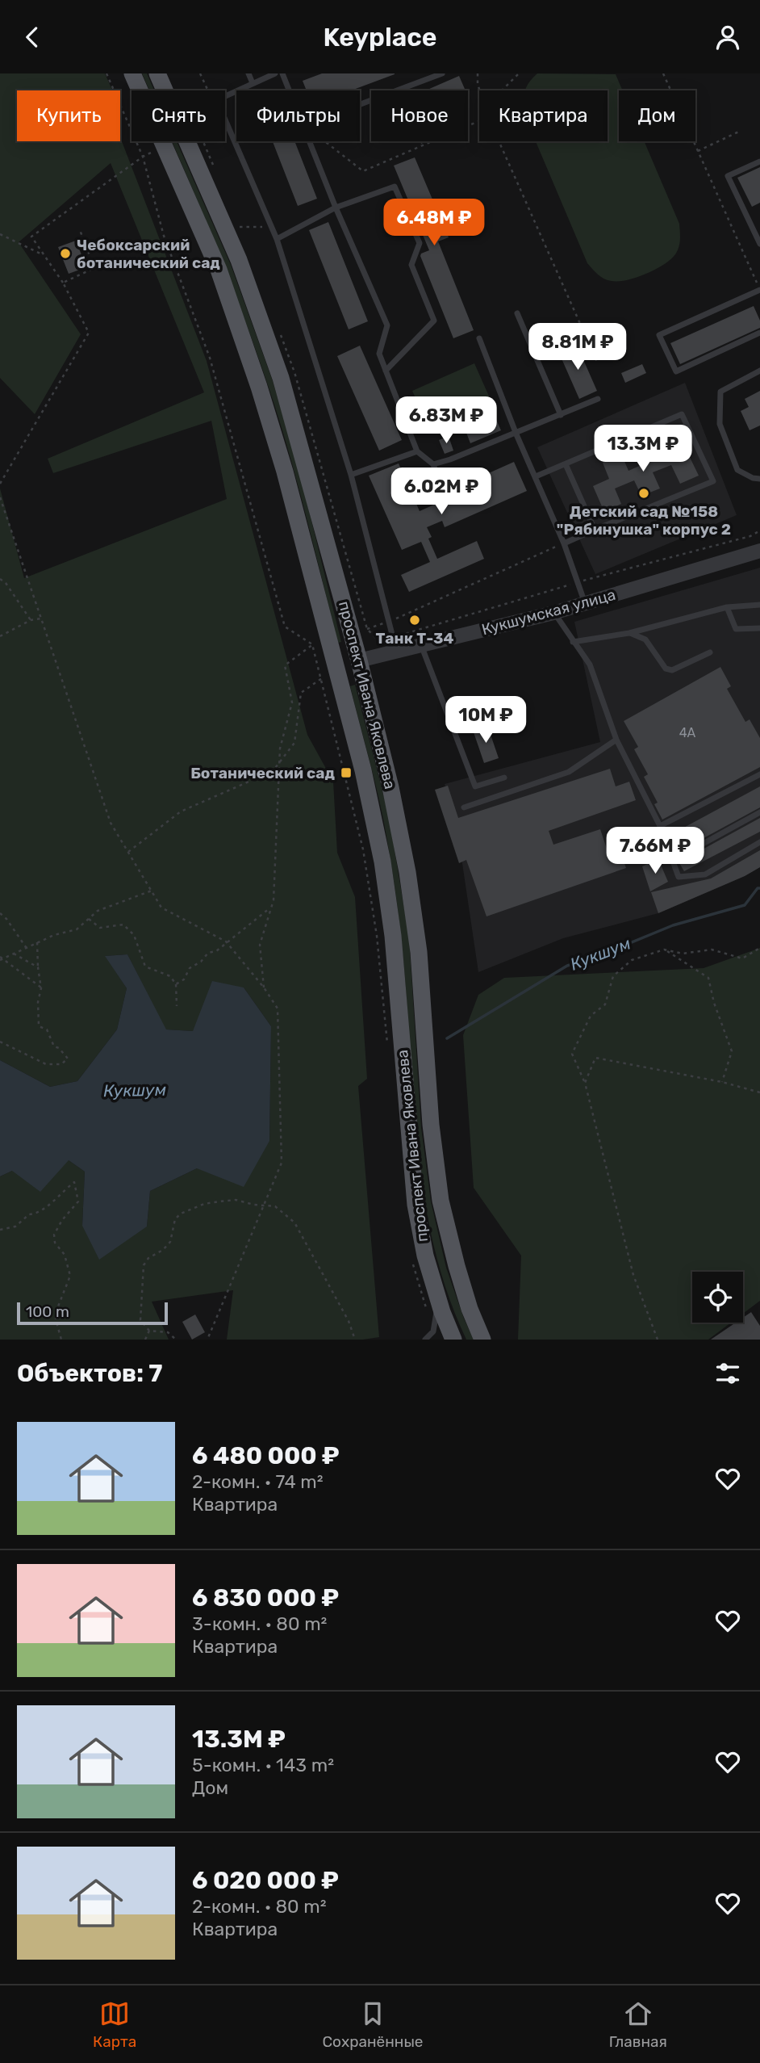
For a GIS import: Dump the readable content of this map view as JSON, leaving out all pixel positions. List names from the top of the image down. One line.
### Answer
{"streets":{"main road":["Кукшумская улица","проспект Ивана Яковлева"]},"crossings":[["Кукшумская улица","проспект Ивана Яковлева"]],"water":["Кукшум"],"places":{"other":["Чебоксарский ботанический сад","Детский сад №158 \"Рябинушка\" корпус 2","Танк Т-34"],"transit":["Ботанический сад"]},"house_numbers":["4А"],"scale_bar":"100 m","page":{"header":"Keyplace","chip":["Купить","Снять","Фильтры","Новое","Квартира","Дом"],"price":["6.48M ₽","8.81M ₽","6.83M ₽","13.3M ₽","6.02M ₽","10M ₽","7.66M ₽"],"scale":"100 m","heading":"Объектов: 7","list":[{"name":"6 480 000 ₽","note":"2-комн. · 74 m² · Квартира"},{"name":"6 830 000 ₽","note":"3-комн. · 80 m² · Квартира"},{"name":"13.3M ₽","note":"5-комн. · 143 m² · Дом"},{"name":"6 020 000 ₽","note":"2-комн. · 80 m² · Квартира"}],"tabs":["Карта","Сохранённые","Главная"]}}
